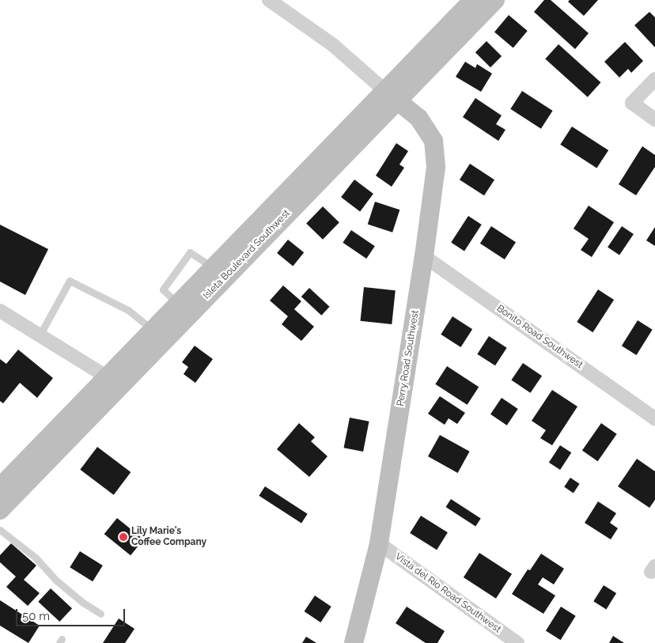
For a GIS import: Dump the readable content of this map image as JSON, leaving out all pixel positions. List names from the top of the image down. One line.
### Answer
{"streets":{"main road":["Isleta Boulevard Southwest","Perry Road Southwest"],"street":["Bonito Road Southwest","Vista del Rio Road Southwest"]},"crossings":[["Isleta Boulevard Southwest","Perry Road Southwest"],["Bonito Road Southwest","Perry Road Southwest"],["Perry Road Southwest","Vista del Rio Road Southwest"]],"places":["Lily Marie's Coffee Company"],"scale_bar":"50 m"}
